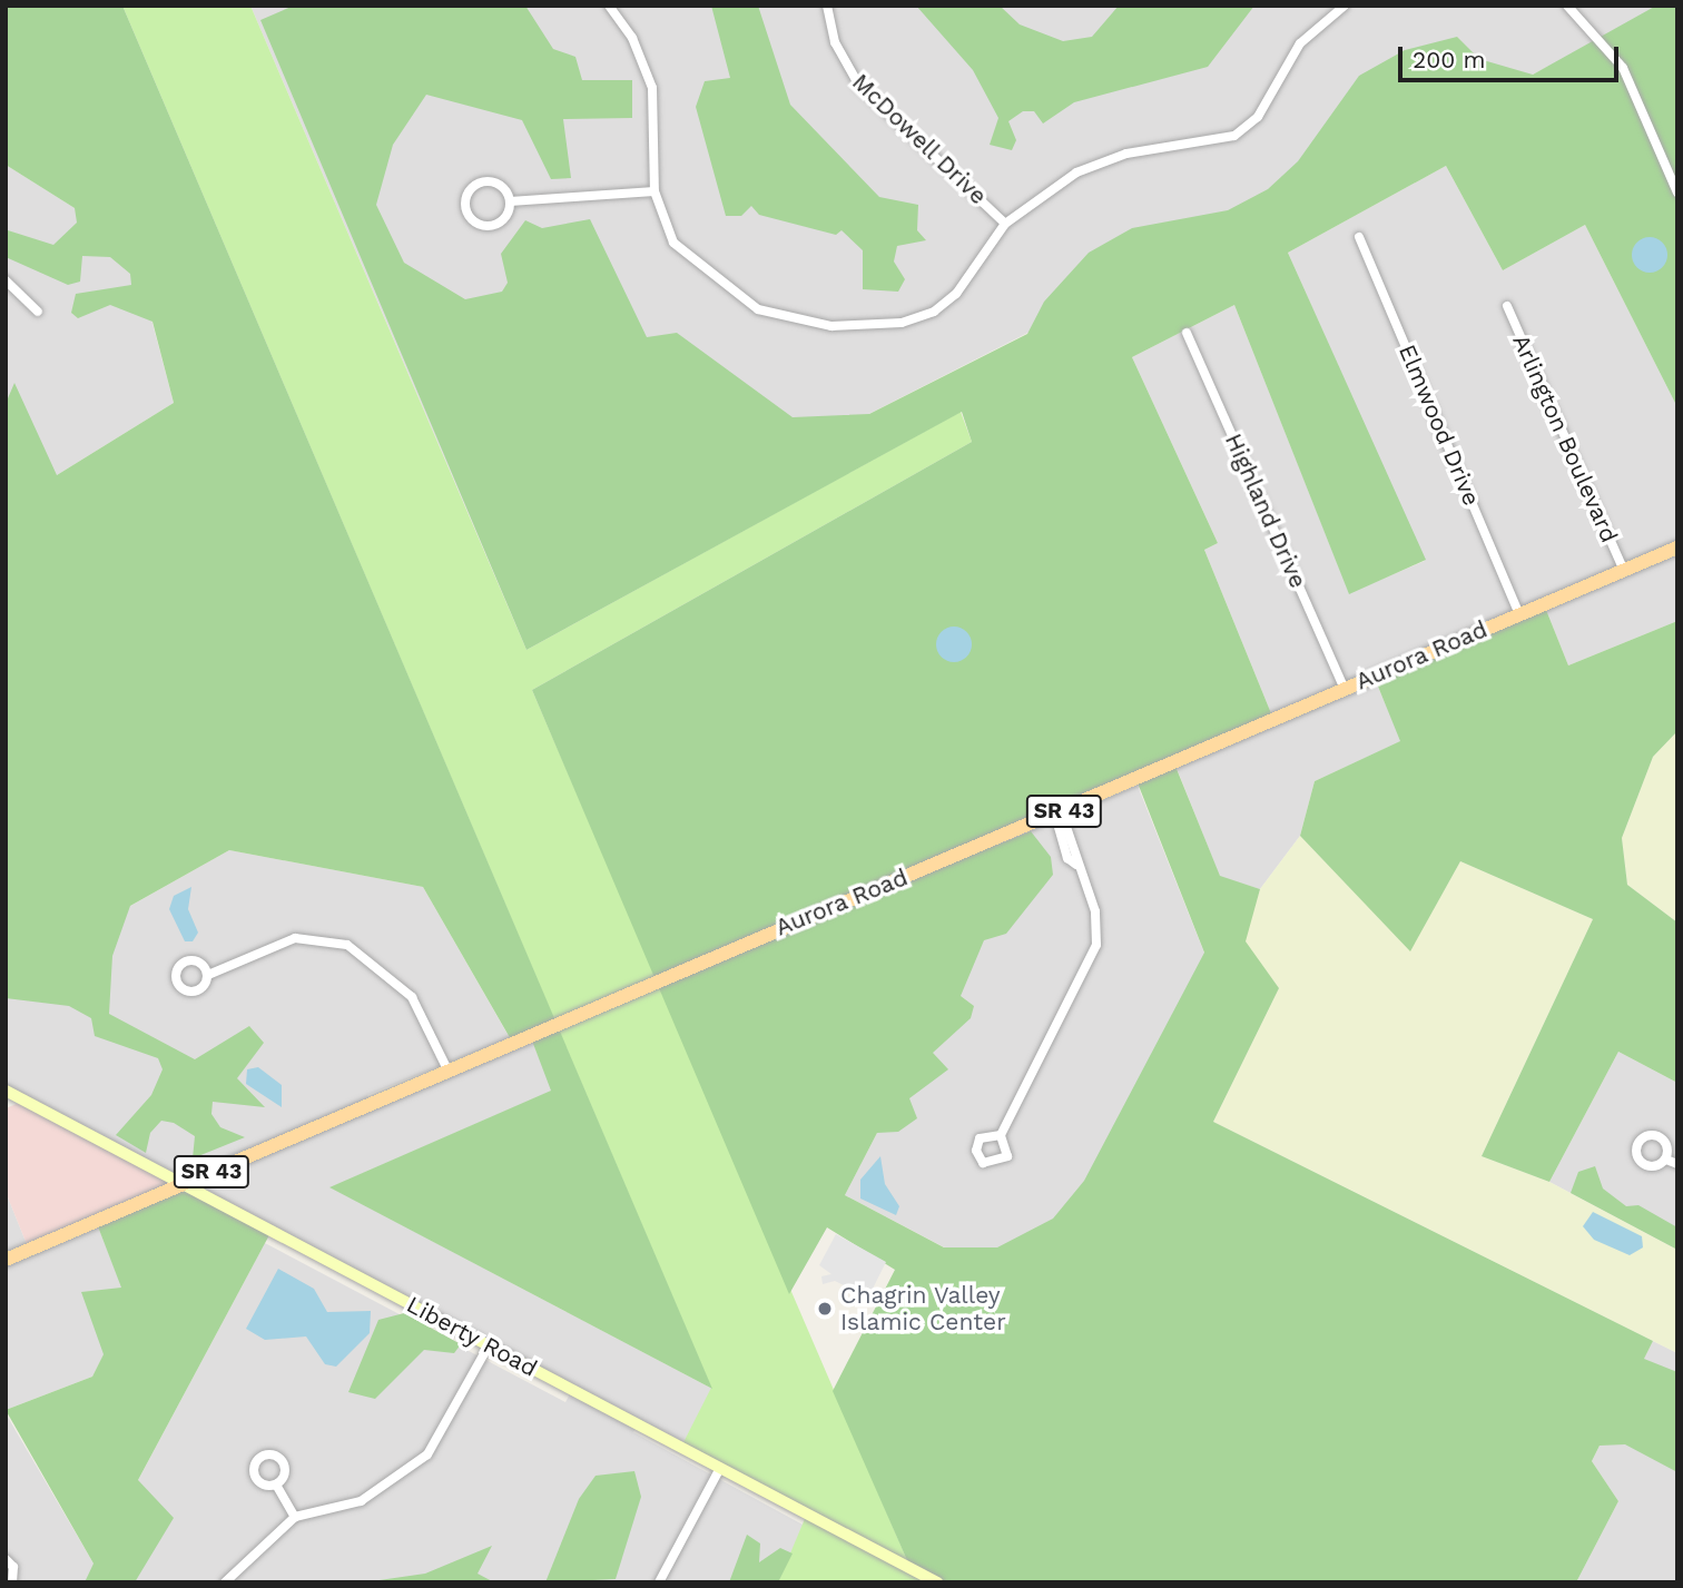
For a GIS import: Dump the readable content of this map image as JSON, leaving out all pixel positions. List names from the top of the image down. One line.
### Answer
{"streets":{"main road":["Aurora Road","SR 43"],"street":["McDowell Drive","Elmwood Drive","Arlington Boulevard","Highland Drive","Liberty Road"]},"crossings":[["Elmwood Drive","Aurora Road"],["Arlington Boulevard","Aurora Road"],["Highland Drive","Aurora Road"],["Aurora Road","Liberty Road"]],"places":["Chagrin Valley Islamic Center"],"scale_bar":"200 m"}
